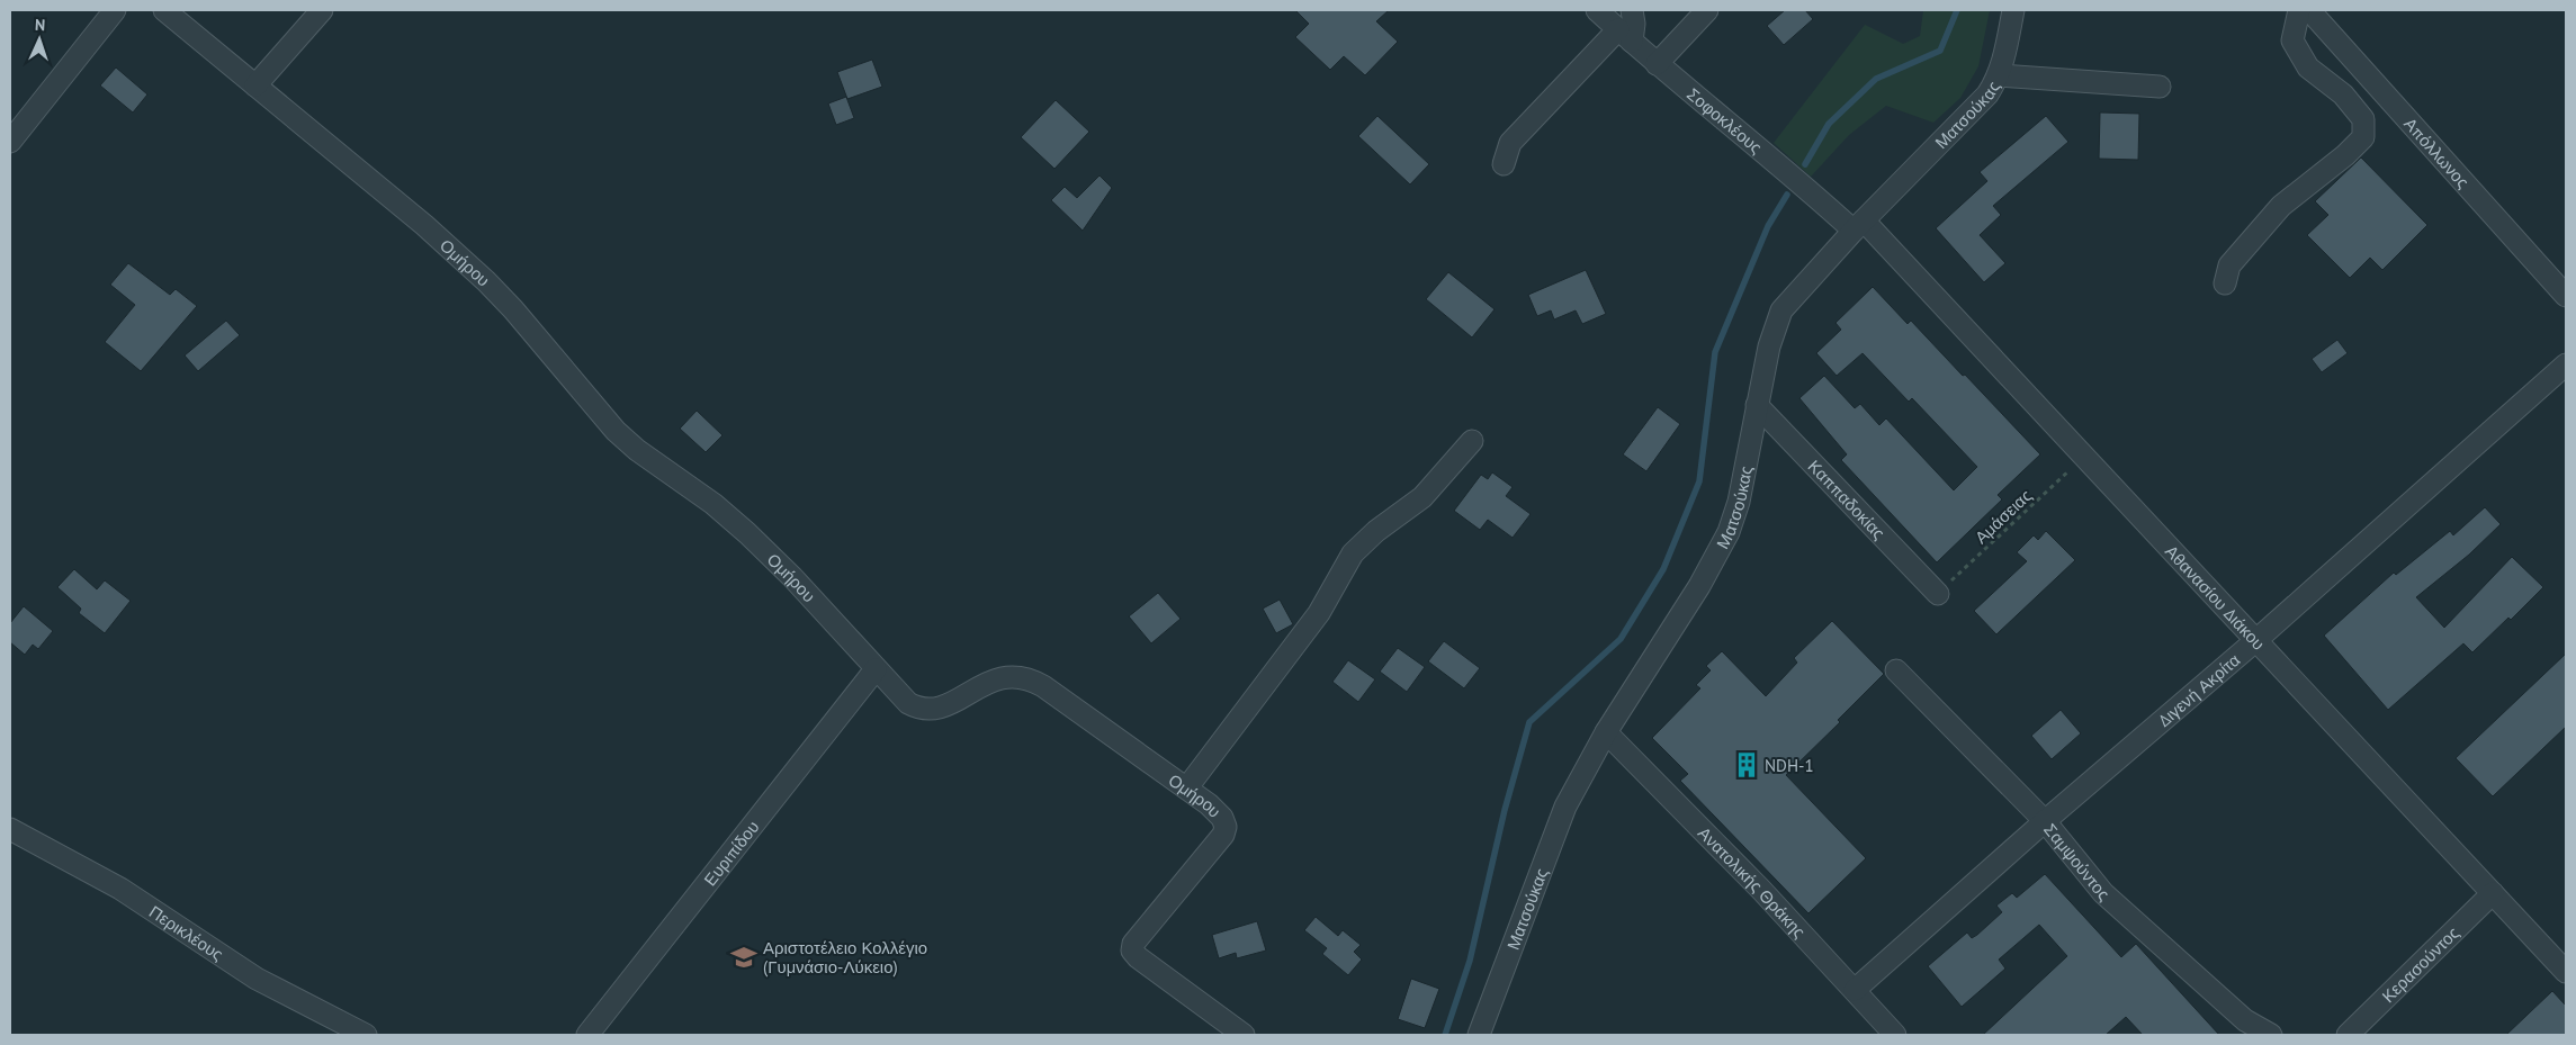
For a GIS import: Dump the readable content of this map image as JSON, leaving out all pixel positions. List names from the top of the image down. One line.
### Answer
{"streets":{"street":["Ματσούκας","Σοφοκλέους","Απόλλωνος","Ομήρου","Καππαδοκίας","Αθανασίου Διάκου","Διγενή Ακρίτα","Ευριπίδου","Σαμψούντος","Ανατολικής Θράκης","Περικλέους","Κερασούντος"],"path":["Αμάσειας"]},"crossings":[["Ματσούκας","Σοφοκλέους"],["Ματσούκας","Καππαδοκίας"],["Ματσούκας","Αθανασίου Διάκου"],["Ματσούκας","Ανατολικής Θράκης"],["Σοφοκλέους","Αθανασίου Διάκου"],["Ομήρου","Ευριπίδου"],["Καππαδοκίας","Αμάσειας"],["Αμάσειας","Αθανασίου Διάκου"],["Αθανασίου Διάκου","Διγενή Ακρίτα"],["Αθανασίου Διάκου","Κερασούντος"],["Διγενή Ακρίτα","Σαμψούντος"],["Διγενή Ακρίτα","Ανατολικής Θράκης"]],"places":{"building":["NDH-1"],"school or university":["Αριστοτέλειο Κολλέγιο (Γυμνάσιο-Λύκειο)"]},"north":"top"}
